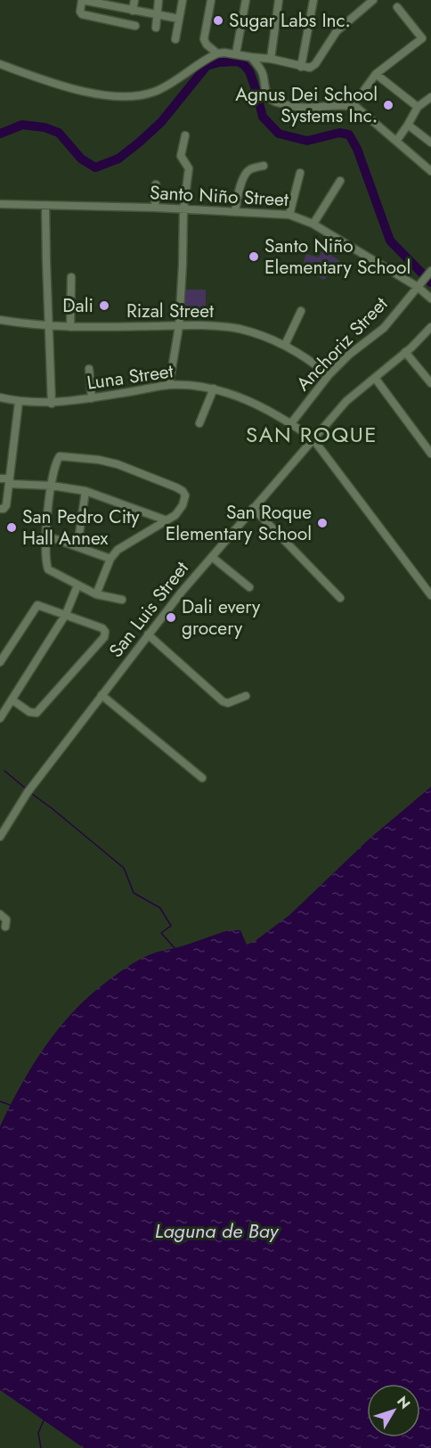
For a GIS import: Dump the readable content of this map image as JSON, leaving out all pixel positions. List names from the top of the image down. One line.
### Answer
{"streets":{"street":["Santo Niño Street","Rizal Street","Anchoriz Street","Luna Street","San Luis Street"]},"crossings":[["Santo Niño Street","Anchoriz Street"],["Rizal Street","Anchoriz Street"],["Anchoriz Street","Luna Street"],["Luna Street","San Luis Street"]],"districts":["SAN ROQUE"],"water":["Laguna de Bay"],"places":["Sugar Labs Inc.","Agnus Dei School Systems Inc.","Santo Niño Elementary School","Dali","San Roque Elementary School","San Pedro City Hall Annex","Dali every grocery"],"north":"top right"}
